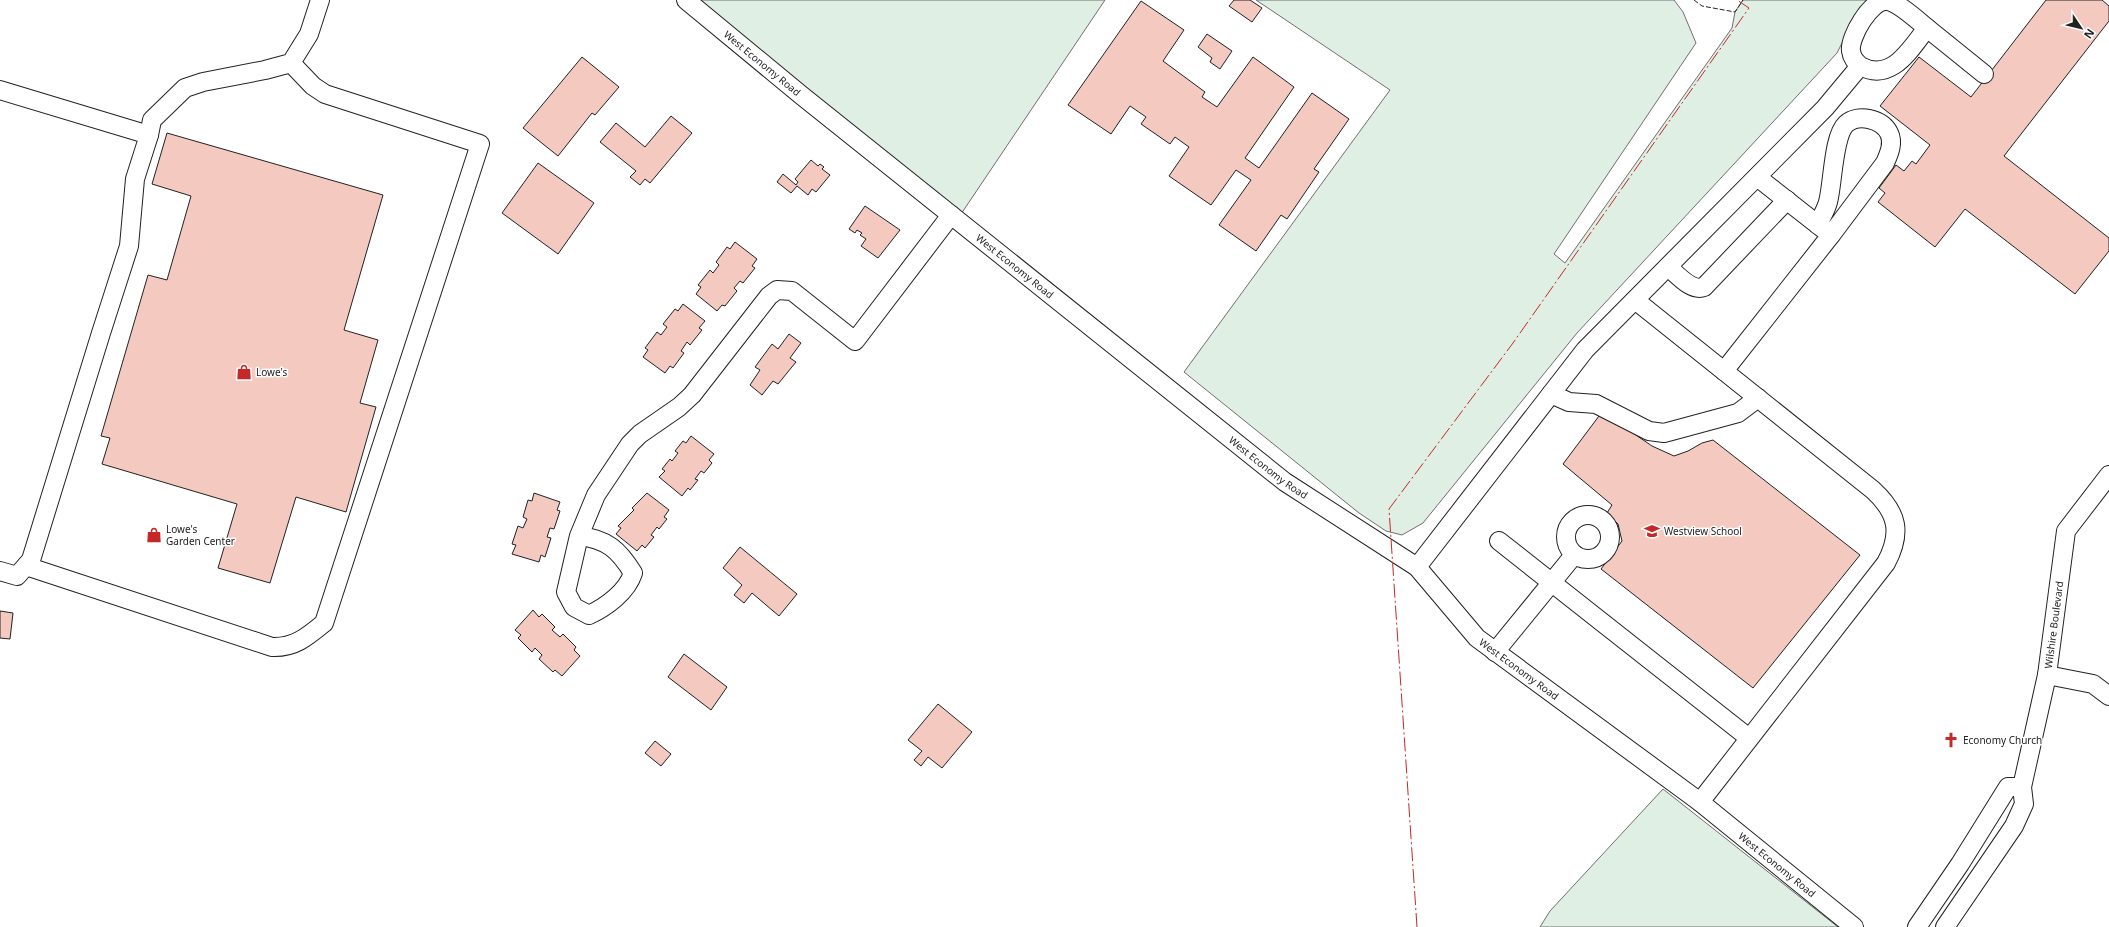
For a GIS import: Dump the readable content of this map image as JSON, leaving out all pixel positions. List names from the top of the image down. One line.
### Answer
{"streets":{"street":["West Economy Road","Wilshire Boulevard"]},"places":{"shop":["Lowe's","Lowe's Garden Center"],"school or university":["Westview School"],"church":["Economy Church"]},"north":"bottom right"}
